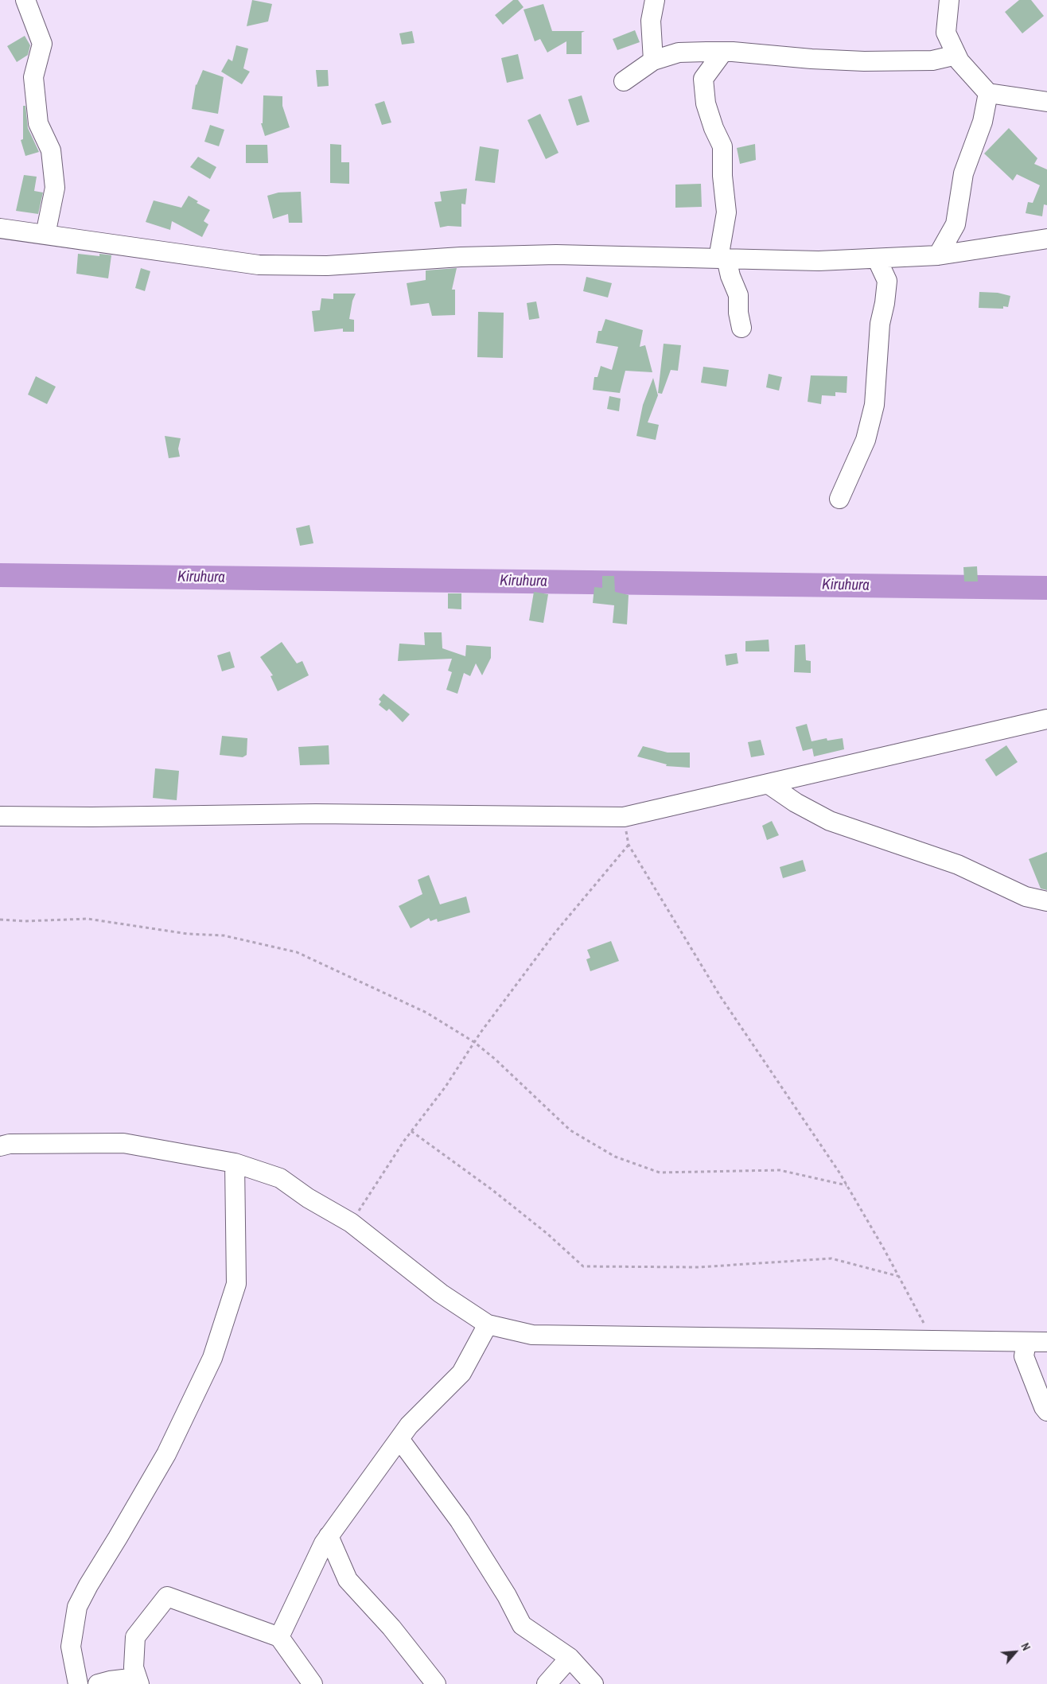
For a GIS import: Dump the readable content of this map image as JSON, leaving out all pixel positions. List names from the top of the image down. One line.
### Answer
{"water":["Kiruhura"],"north":"top right"}
